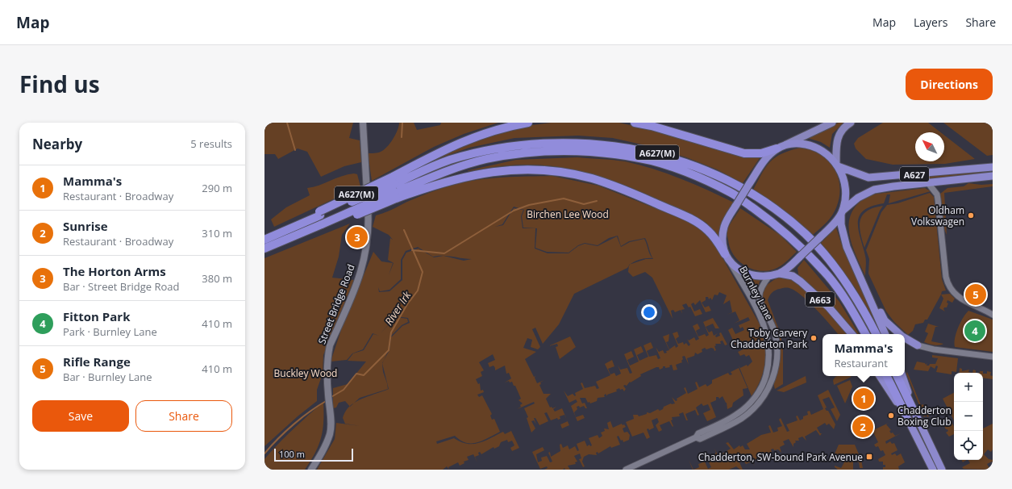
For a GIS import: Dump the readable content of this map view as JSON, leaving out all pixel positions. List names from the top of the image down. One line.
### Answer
{"streets":{"highway":["A627(M)","A627","A663"],"main road":["Street Bridge Road"],"street":["Burnley Lane"]},"crossings":[["A627(M)","Burnley Lane"],["A627(M)","A663"],["A627","A663"],["Burnley Lane","A663"]],"water":["River Irk"],"parks":["Birchen Lee Wood","Buckley Wood"],"places":{"other":["Oldham Volkswagen","Toby Carvery Chadderton Park","Chadderton Boxing Club"],"transit":["Chadderton, SW-bound Park Avenue"]},"scale_bar":"100 m","north":"top left","page":{"header":"Map","nav":["Map","Layers","Share"],"title":"Find us","buttons":["Directions",["Save","Share"]],"heading":["Nearby","5 results"],"list":[{"mark":"1","name":"Mamma's","note":"Restaurant · Broadway","value":"290 m"},{"mark":"2","name":"Sunrise","note":"Restaurant · Broadway","value":"310 m"},{"mark":"3","name":"The Horton Arms","note":"Bar · Street Bridge Road","value":"380 m"},{"mark":"4","name":"Fitton Park","note":"Park · Burnley Lane","value":"410 m"},{"mark":"5","name":"Rifle Range","note":"Bar · Burnley Lane","value":"410 m"}],"pins":["3","5","4","1","2"],"popup":["Mamma's","Restaurant"],"map_buttons":["+","−"],"scale":"100 m"}}
